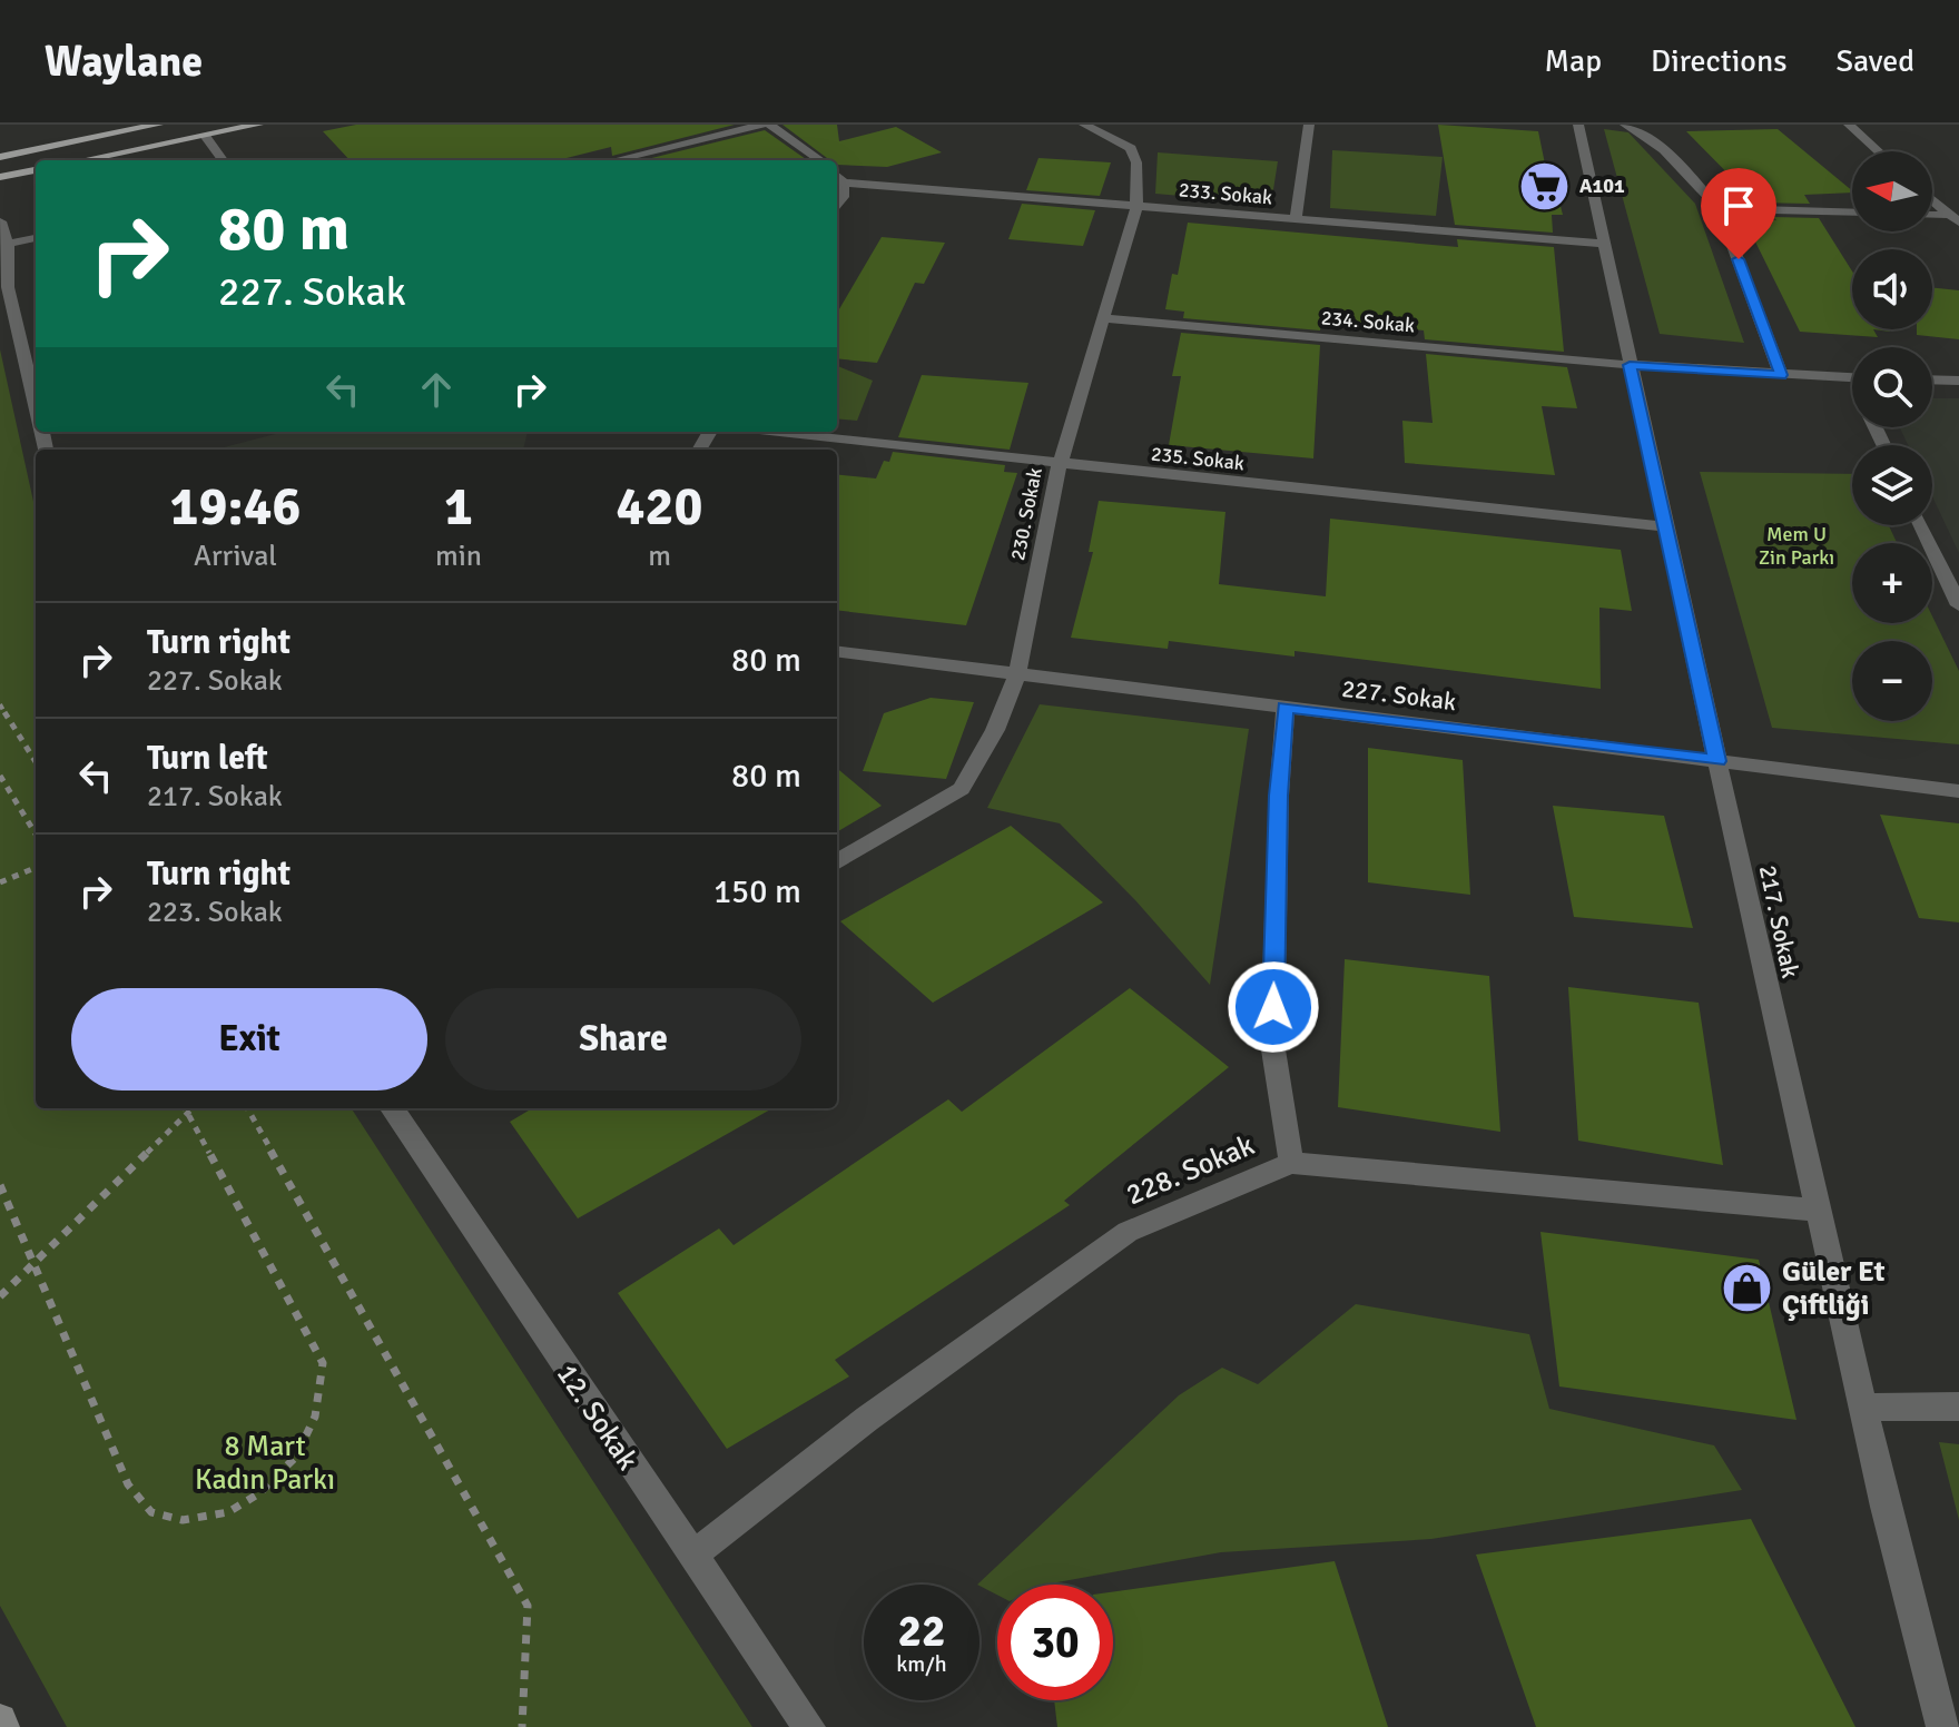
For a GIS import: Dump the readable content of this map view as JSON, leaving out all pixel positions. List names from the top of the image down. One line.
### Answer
{"streets":{"street":["233. Sokak","234. Sokak","235. Sokak","230. Sokak","227. Sokak","217. Sokak","228. Sokak","12. Sokak"]},"crossings":[["233. Sokak","230. Sokak"],["233. Sokak","217. Sokak"],["234. Sokak","230. Sokak"],["234. Sokak","217. Sokak"],["235. Sokak","230. Sokak"],["235. Sokak","217. Sokak"],["230. Sokak","227. Sokak"],["227. Sokak","217. Sokak"],["217. Sokak","228. Sokak"],["228. Sokak","12. Sokak"]],"parks":["Mem U Zin Parkı","8 Mart Kadın Parkı"],"places":{"supermarket":["A101"],"shop":["Güler Et Çiftliği"]},"north":"left","page":{"header":"Waylane","nav":["Map","Directions","Saved"],"map_buttons":["+","−"],"turn":["80 m","227. Sokak"],"eta":["19:46","Arrival","1","min","420","m"],"list":[{"name":"Turn right","note":"227. Sokak","value":"80 m"},{"name":"Turn left","note":"217. Sokak","value":"80 m"},{"name":"Turn right","note":"223. Sokak","value":"150 m"}],"buttons":["Exit","Share"],"speed":"22 km/h","limit":"30"}}
